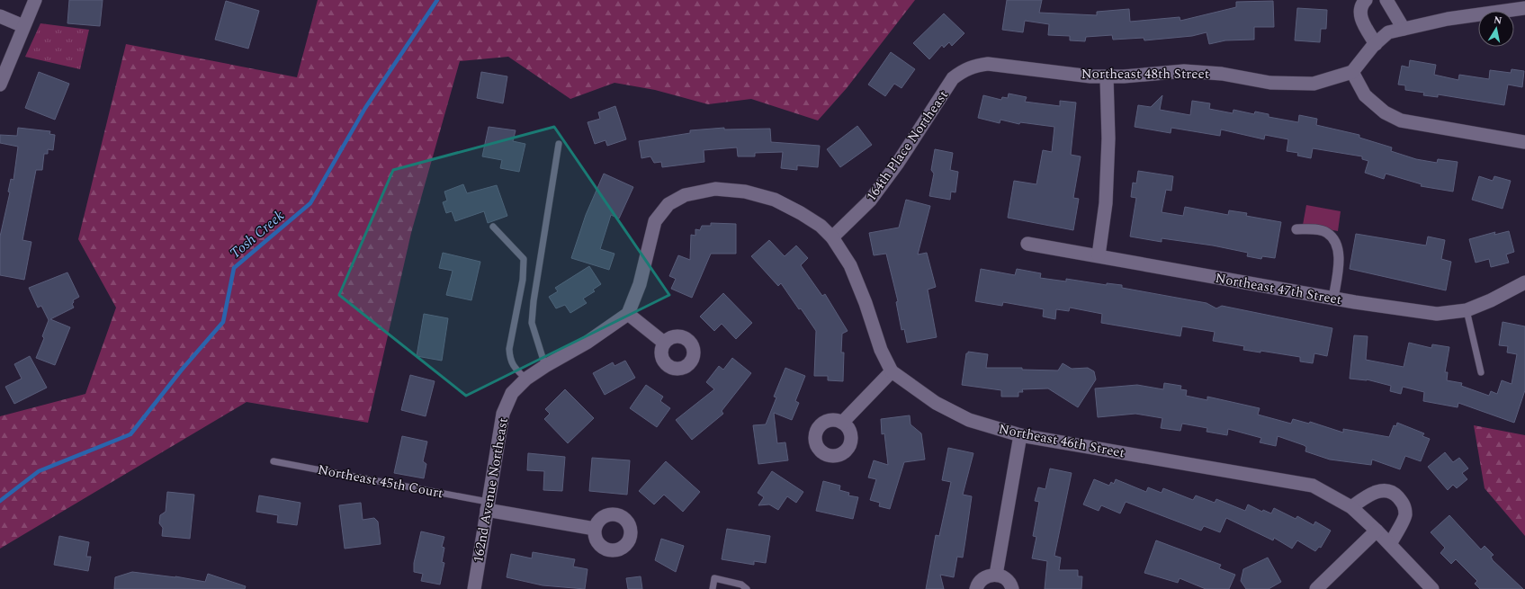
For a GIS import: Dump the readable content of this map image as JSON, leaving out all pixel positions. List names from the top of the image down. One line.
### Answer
{"streets":{"street":["Northeast 48th Street","164th Place Northeast","Northeast 47th Street","Northeast 46th Street","Northeast 45th Court","162nd Avenue Northeast"]},"crossings":[["Northeast 48th Street","164th Place Northeast"],["164th Place Northeast","Northeast 46th Street"],["Northeast 45th Court","162nd Avenue Northeast"]],"water":["Tosh Creek"],"north":"top"}
